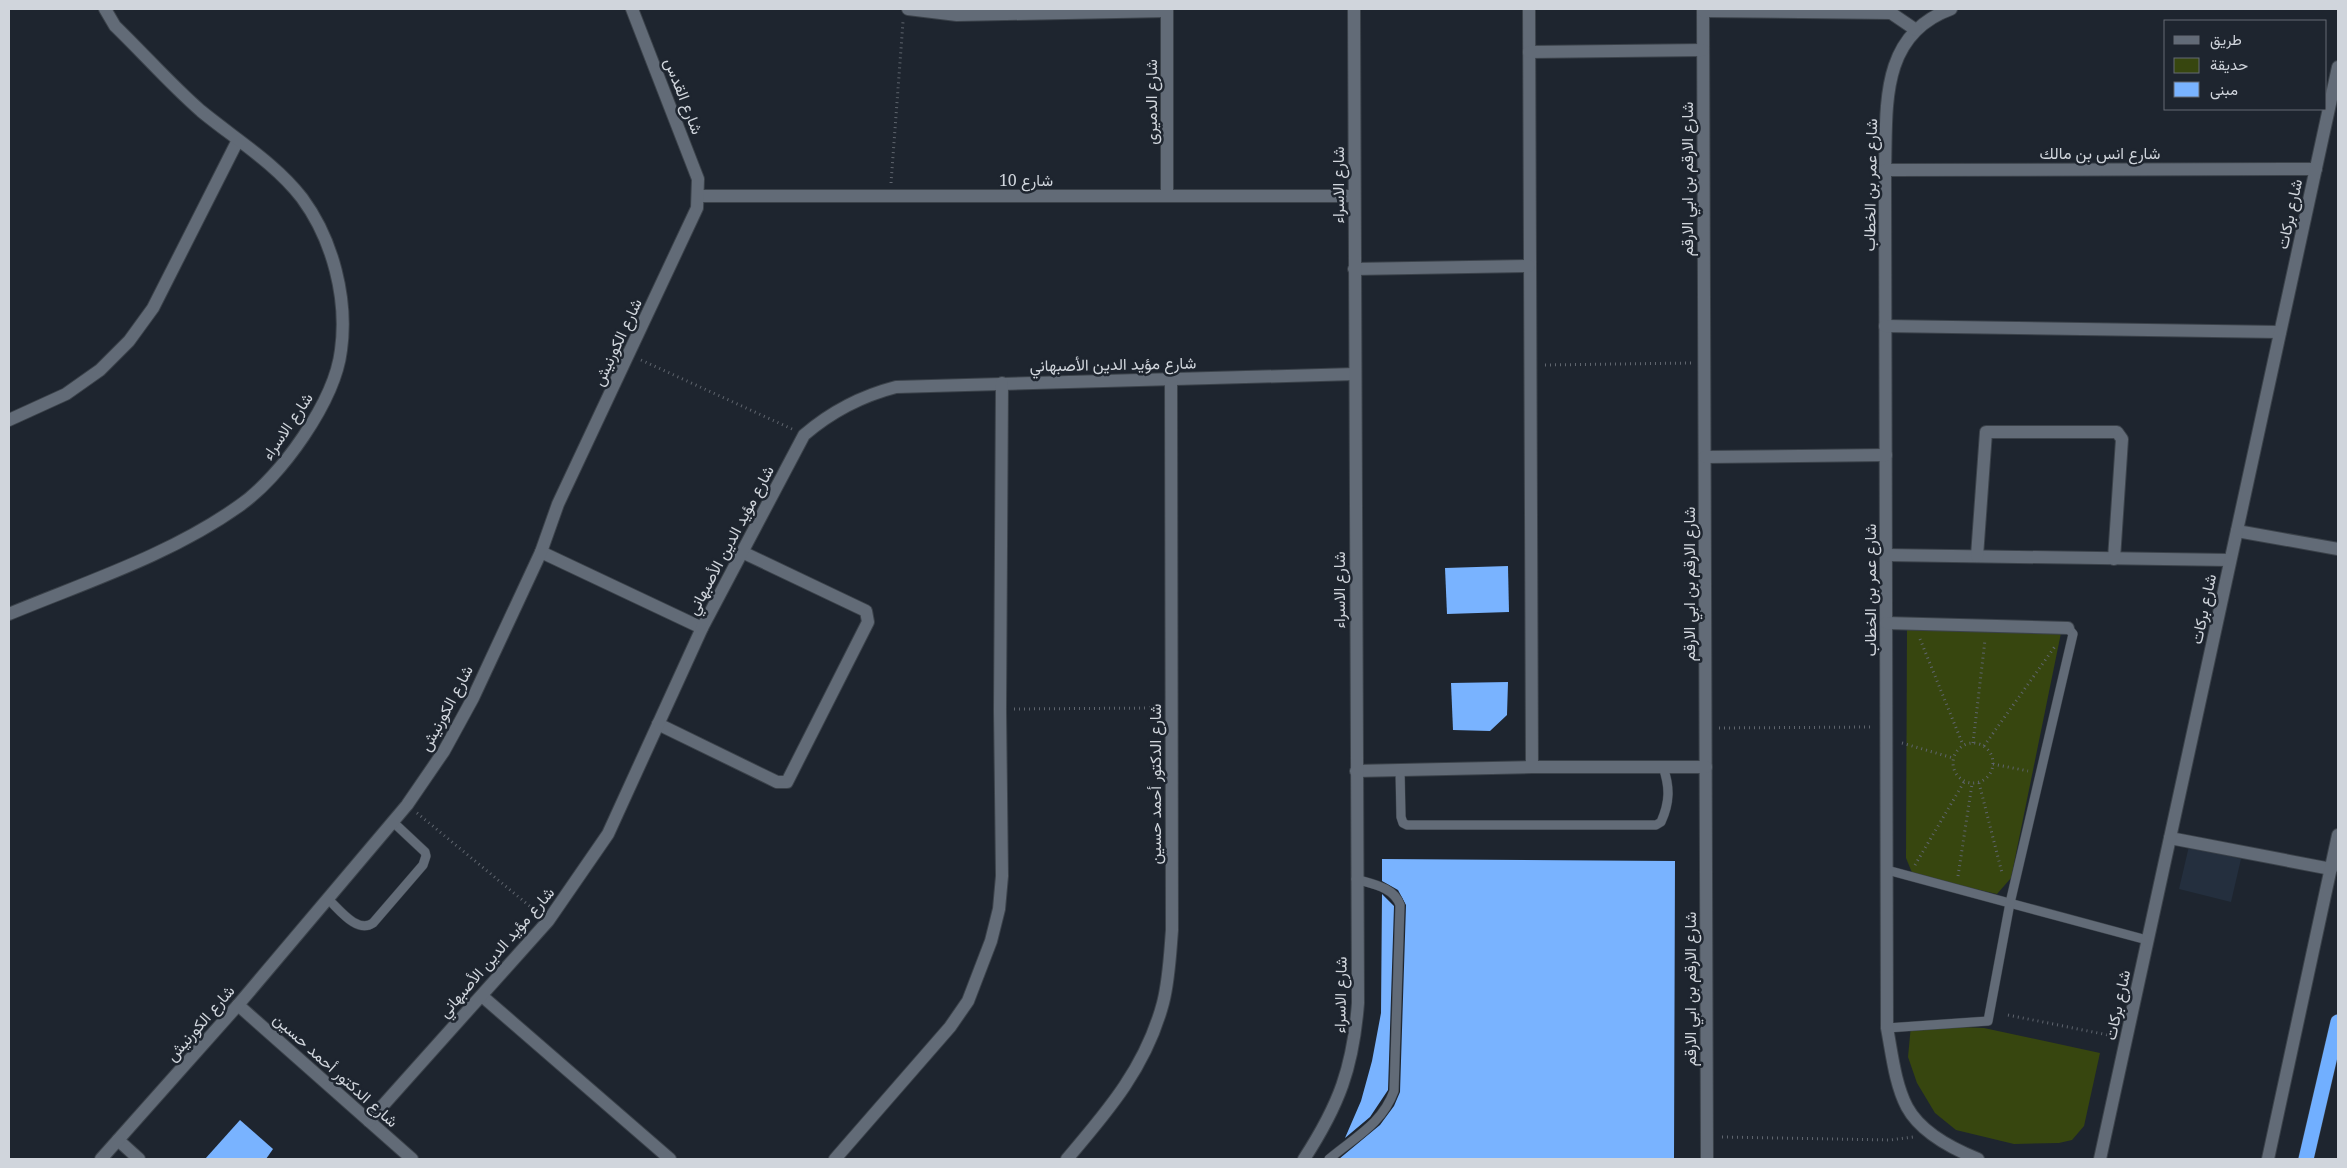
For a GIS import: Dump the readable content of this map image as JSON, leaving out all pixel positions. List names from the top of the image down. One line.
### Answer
{"streets":{"street":["شارع القدس","شارع الدميرى","شارع انس بن مالك","شارع الارقم بن ابي الارقم","شارع 10","شارع الاسراء","شارع عمر بن الخطاب","شارع بركات","شارع الكورنيش","شارع مؤيد الدين الأصبهاني","شارع الدكتور أحمد حسين"]},"crossings":[["شارع القدس","شارع 10"],["شارع القدس","شارع الكورنيش"],["شارع الدميرى","شارع 10"],["شارع انس بن مالك","شارع عمر بن الخطاب"],["شارع انس بن مالك","شارع بركات"],["شارع 10","شارع الاسراء"],["شارع 10","شارع الكورنيش"],["شارع الاسراء","شارع مؤيد الدين الأصبهاني"],["شارع الكورنيش","شارع الدكتور أحمد حسين"],["شارع مؤيد الدين الأصبهاني","شارع الدكتور أحمد حسين"]],"legend":["طريق","حديقة","مبنى"]}
